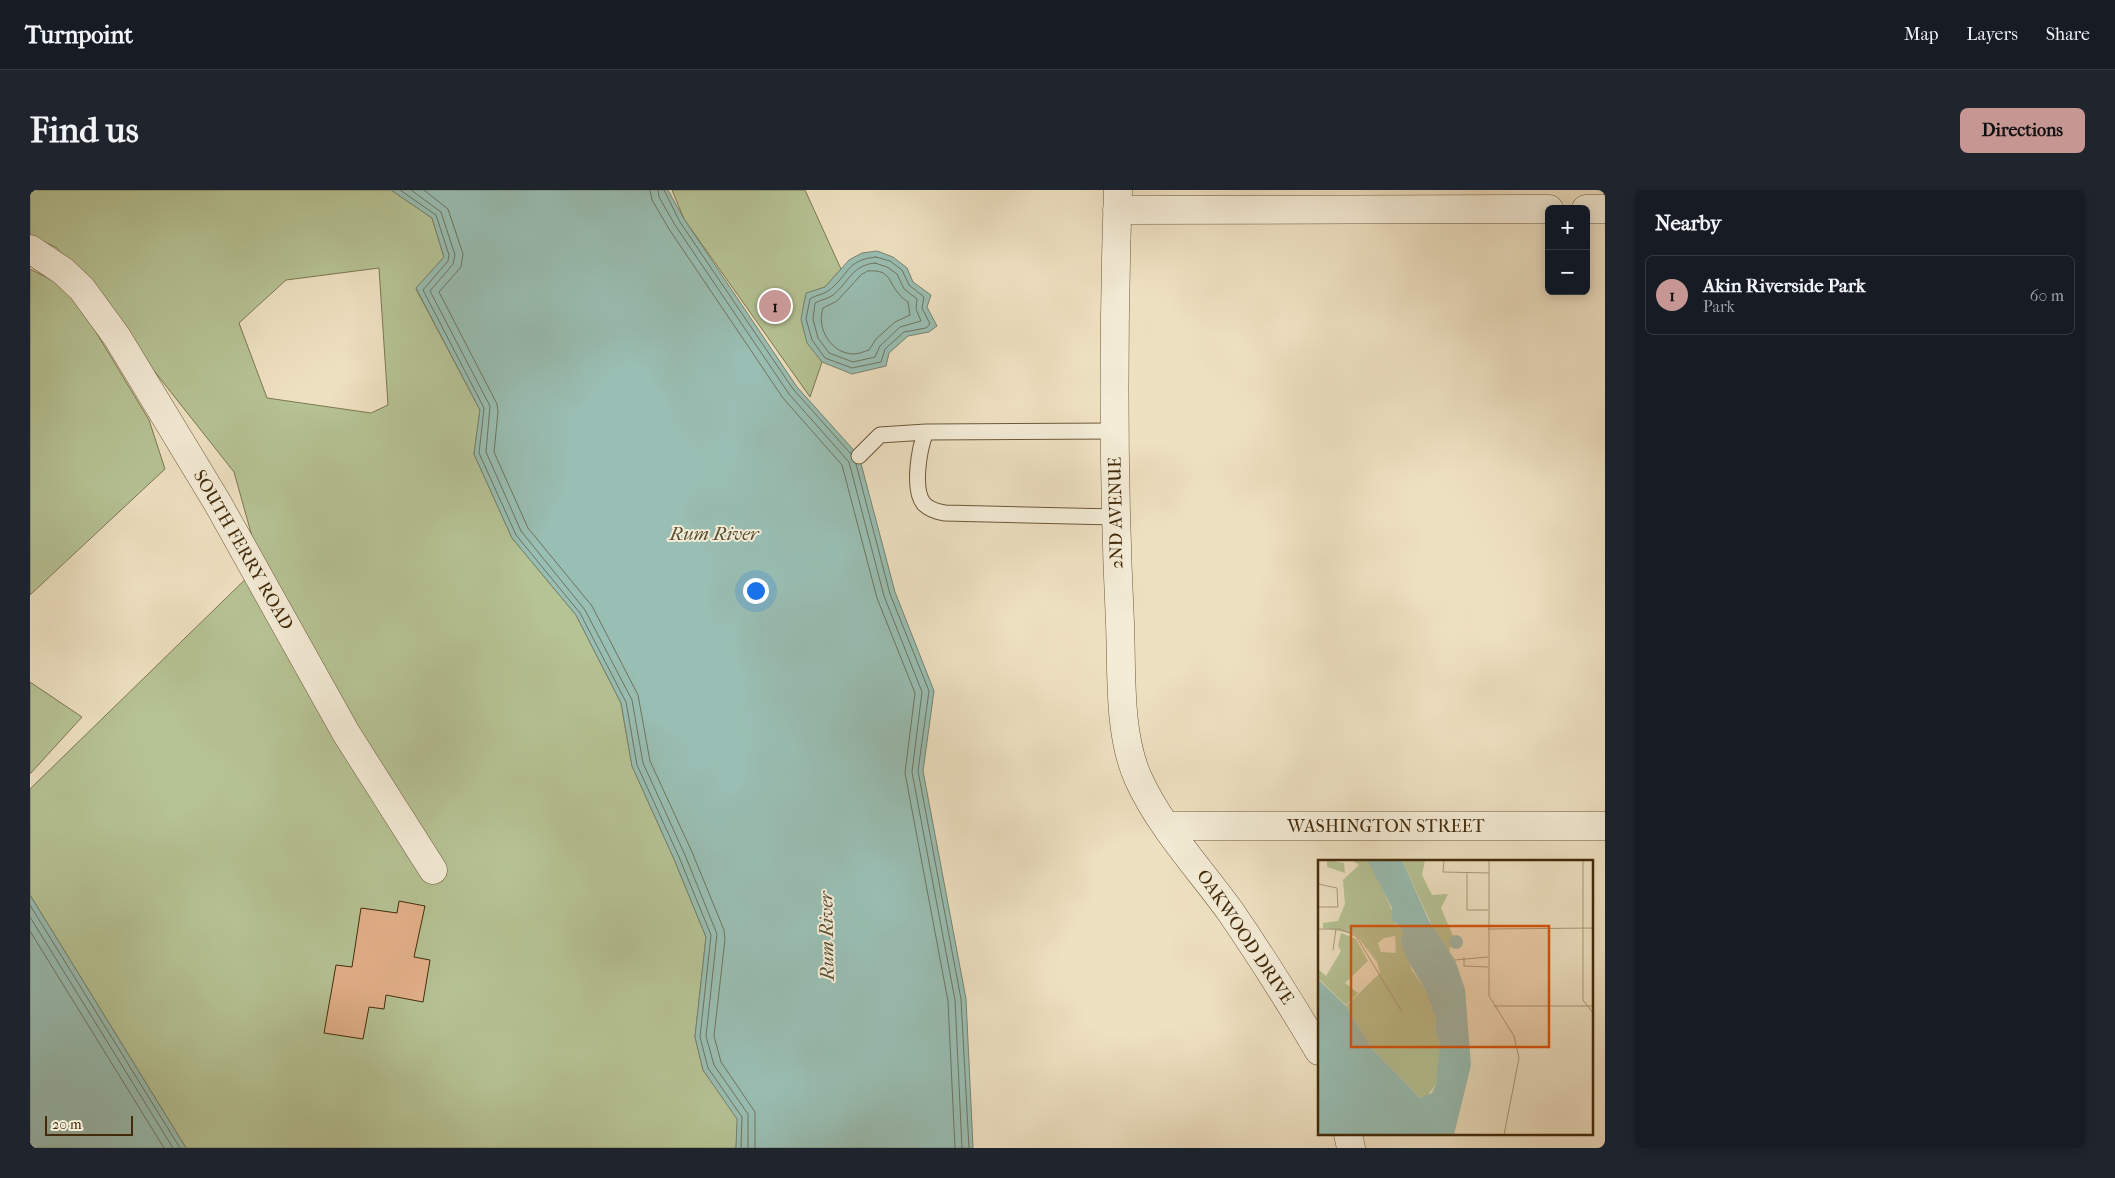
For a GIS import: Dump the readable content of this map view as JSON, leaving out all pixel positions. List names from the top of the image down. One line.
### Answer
{"streets":{"street":["2ND AVENUE","SOUTH FERRY ROAD","WASHINGTON STREET","OAKWOOD DRIVE"]},"crossings":[["2ND AVENUE","WASHINGTON STREET"],["2ND AVENUE","OAKWOOD DRIVE"],["WASHINGTON STREET","OAKWOOD DRIVE"]],"water":["Rum River"],"scale_bar":"20 m","page":{"header":"Turnpoint","nav":["Map","Layers","Share"],"buttons":"Directions","title":"Find us","heading":"Nearby","map_buttons":["+","−"],"list":[{"mark":"1","name":"Akin Riverside Park","note":"Park","value":"60 m"}],"pins":"1","scale":"20 m"}}
